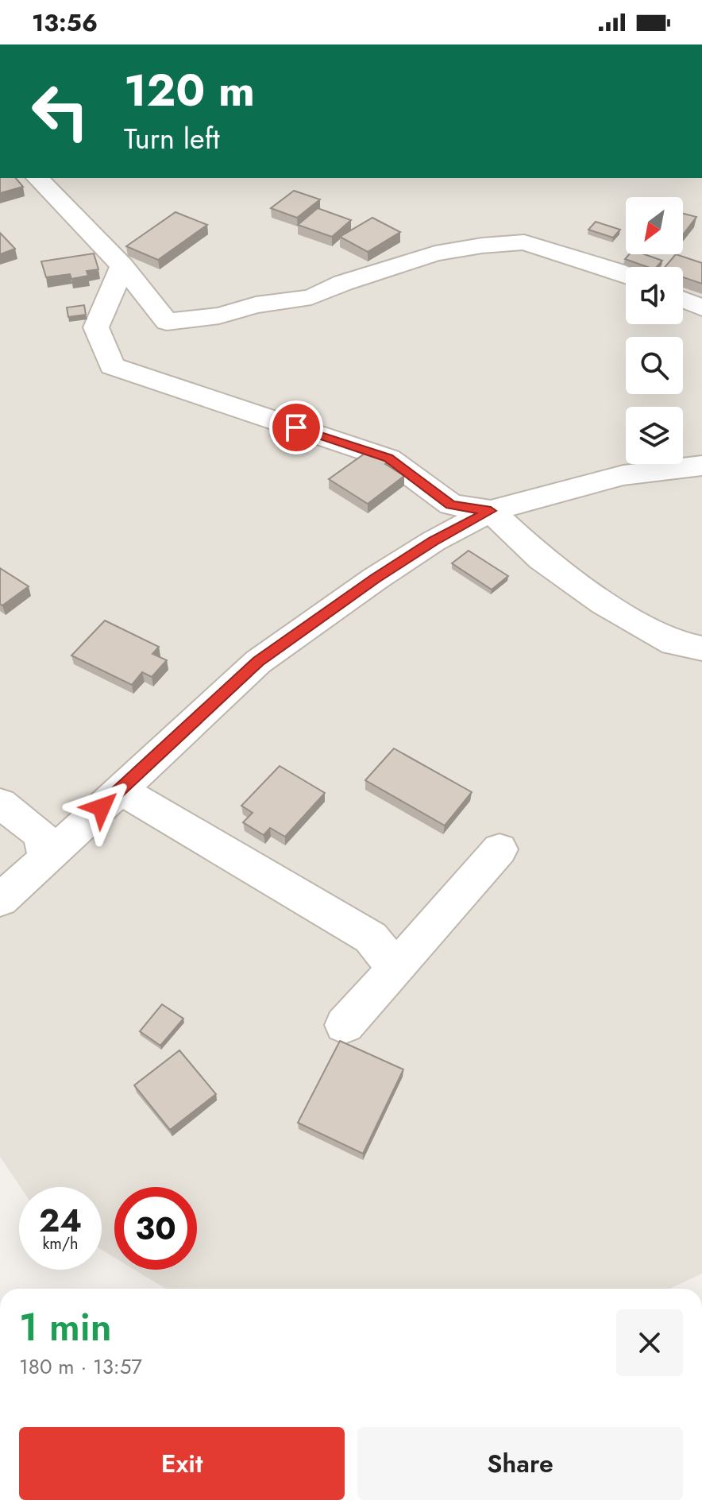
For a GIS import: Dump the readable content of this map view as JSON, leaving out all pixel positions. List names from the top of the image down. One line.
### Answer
{"north":"bottom left","page":{"status":"13:56","turn":["120 m","Turn left"],"speed":"24 km/h","limit":"30","heading":["1 min","180 m · 13:57"],"buttons":["Exit","Share"]}}
